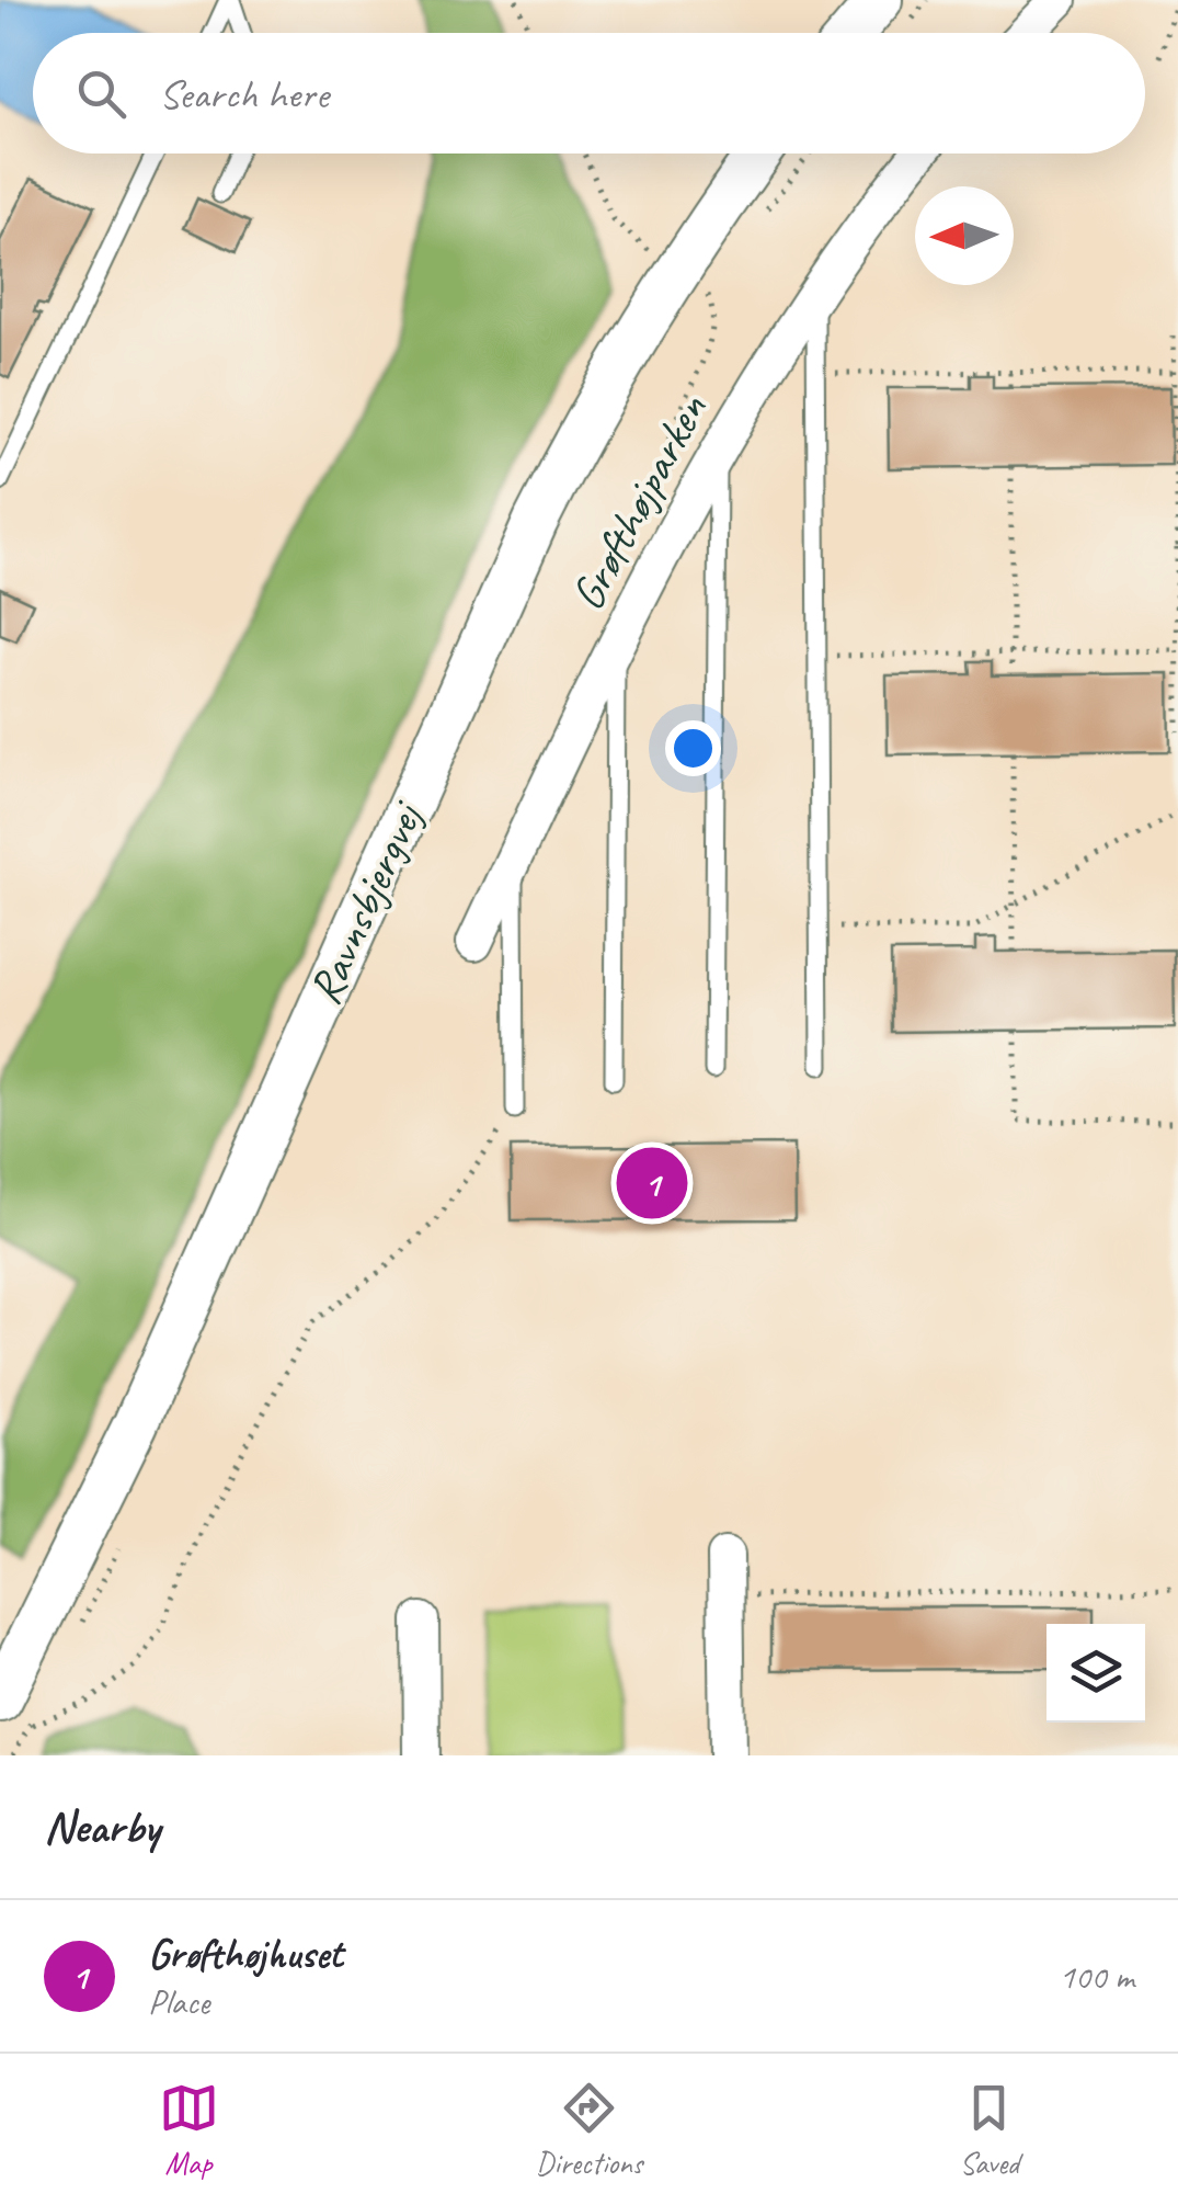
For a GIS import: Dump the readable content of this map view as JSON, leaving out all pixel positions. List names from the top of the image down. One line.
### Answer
{"streets":{"street":["Grøfthøjparken","Ravnsbjergvej"]},"north":"left","page":{"search":"Search here","pins":"1","heading":"Nearby","list":[{"mark":"1","name":"Grøfthøjhuset","note":"Place","value":"100 m"}],"nav":["Map","Directions","Saved"]}}
